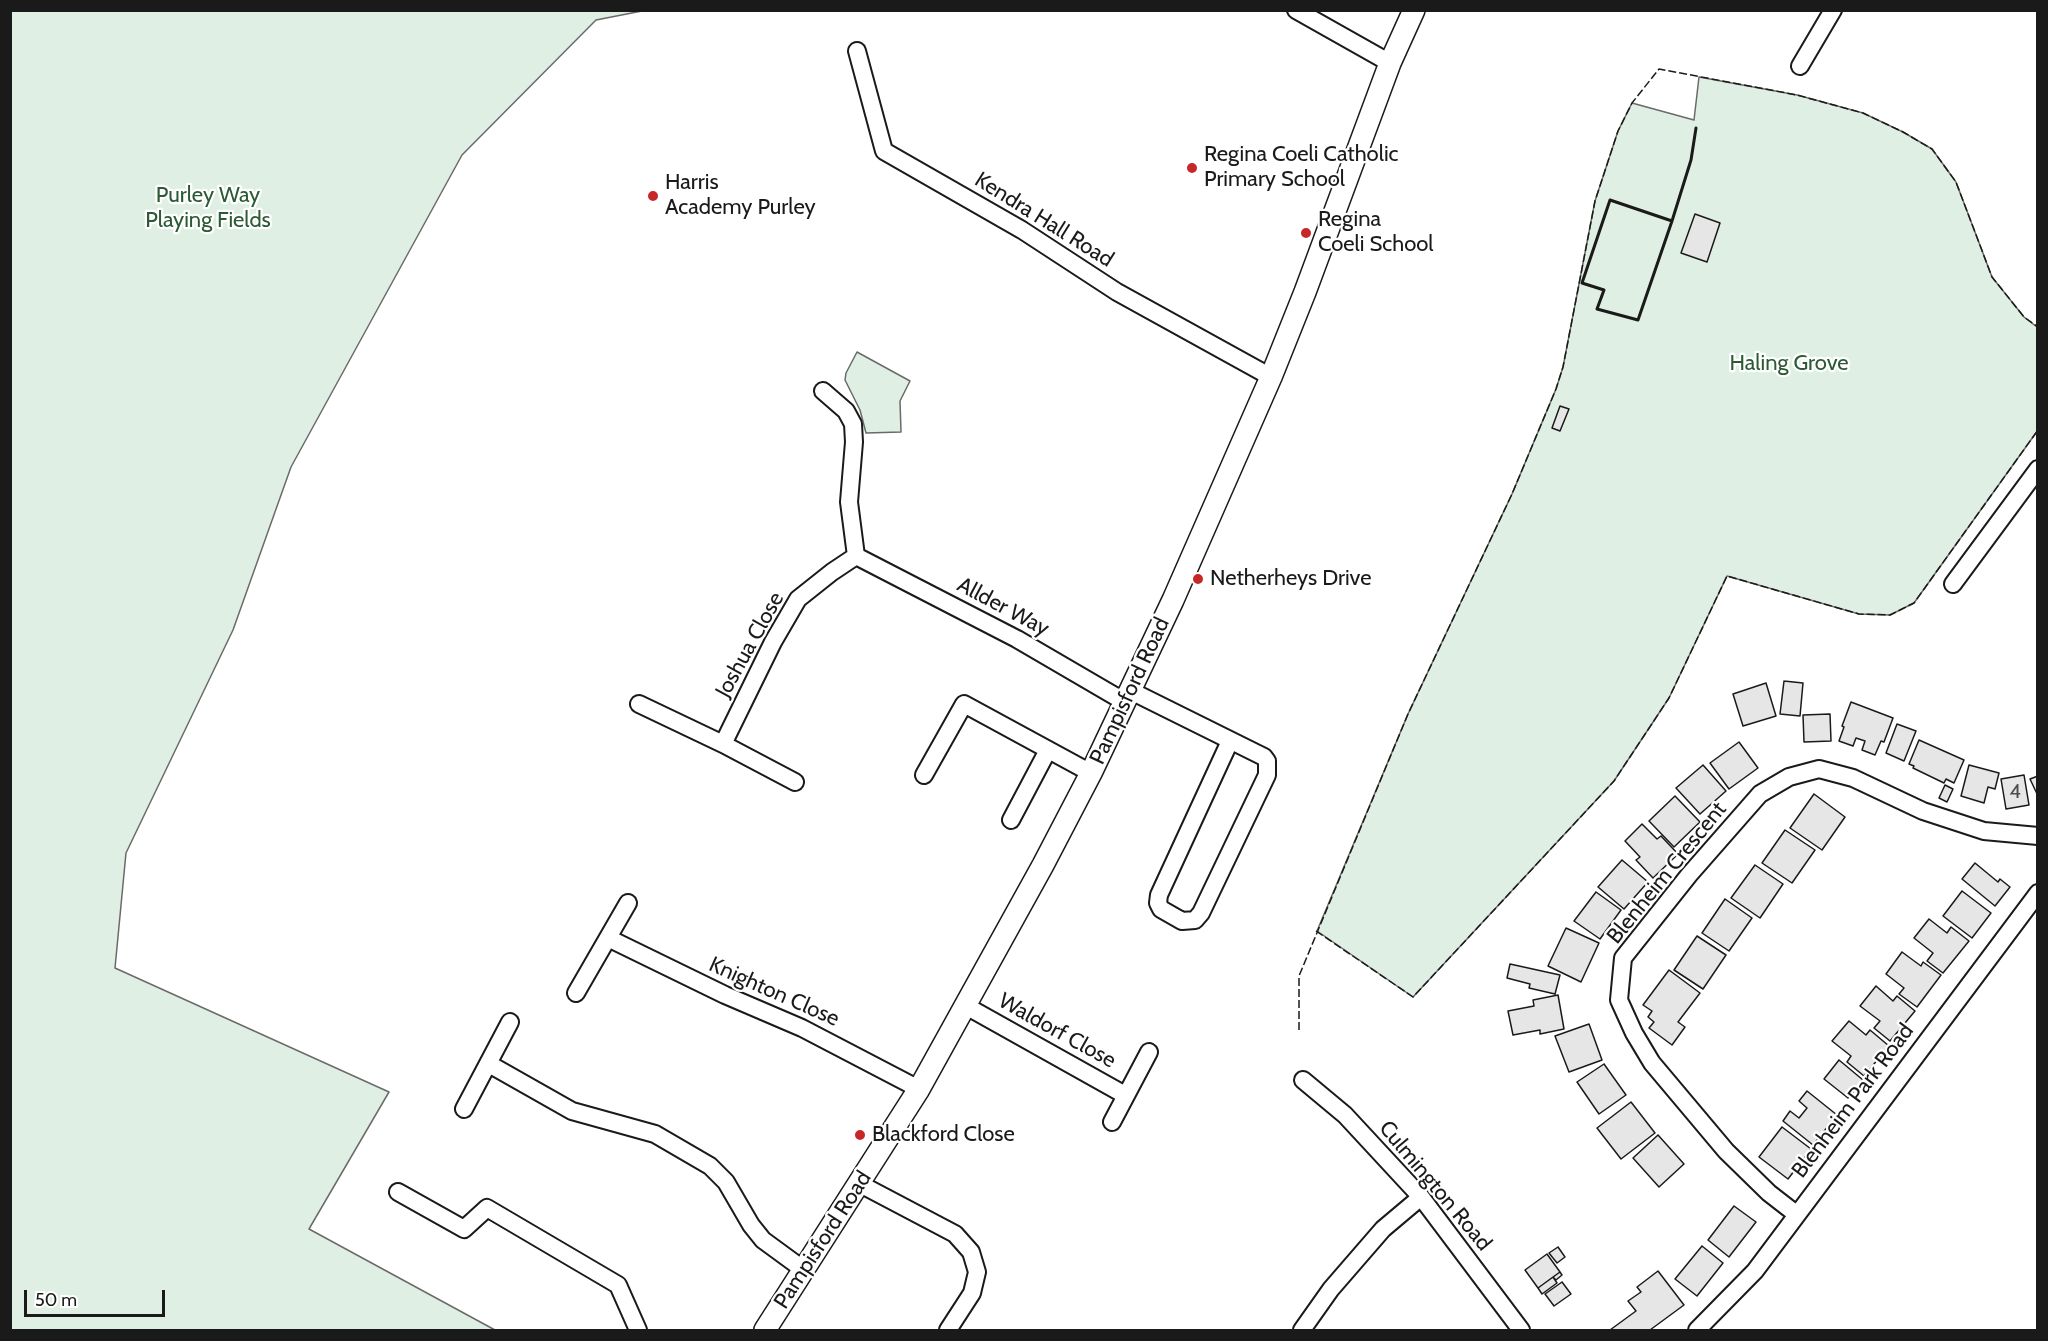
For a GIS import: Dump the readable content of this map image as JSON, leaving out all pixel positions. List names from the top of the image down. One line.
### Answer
{"streets":{"street":["Kendra Hall Road","Allder Way","Joshua Close","Pampisford Road","Blenheim Crescent","Knighton Close","Waldorf Close","Blenheim Park Road","Culmington Road"]},"crossings":[["Kendra Hall Road","Pampisford Road"],["Allder Way","Joshua Close"],["Allder Way","Pampisford Road"],["Pampisford Road","Knighton Close"],["Pampisford Road","Waldorf Close"],["Blenheim Crescent","Blenheim Park Road"]],"parks":["Purley Way Playing Fields","Haling Grove"],"places":["Regina Coeli Catholic Primary School","Harris Academy Purley","Regina Coeli School","Netherheys Drive","Blackford Close"],"house_numbers":["4"],"scale_bar":"50 m"}
